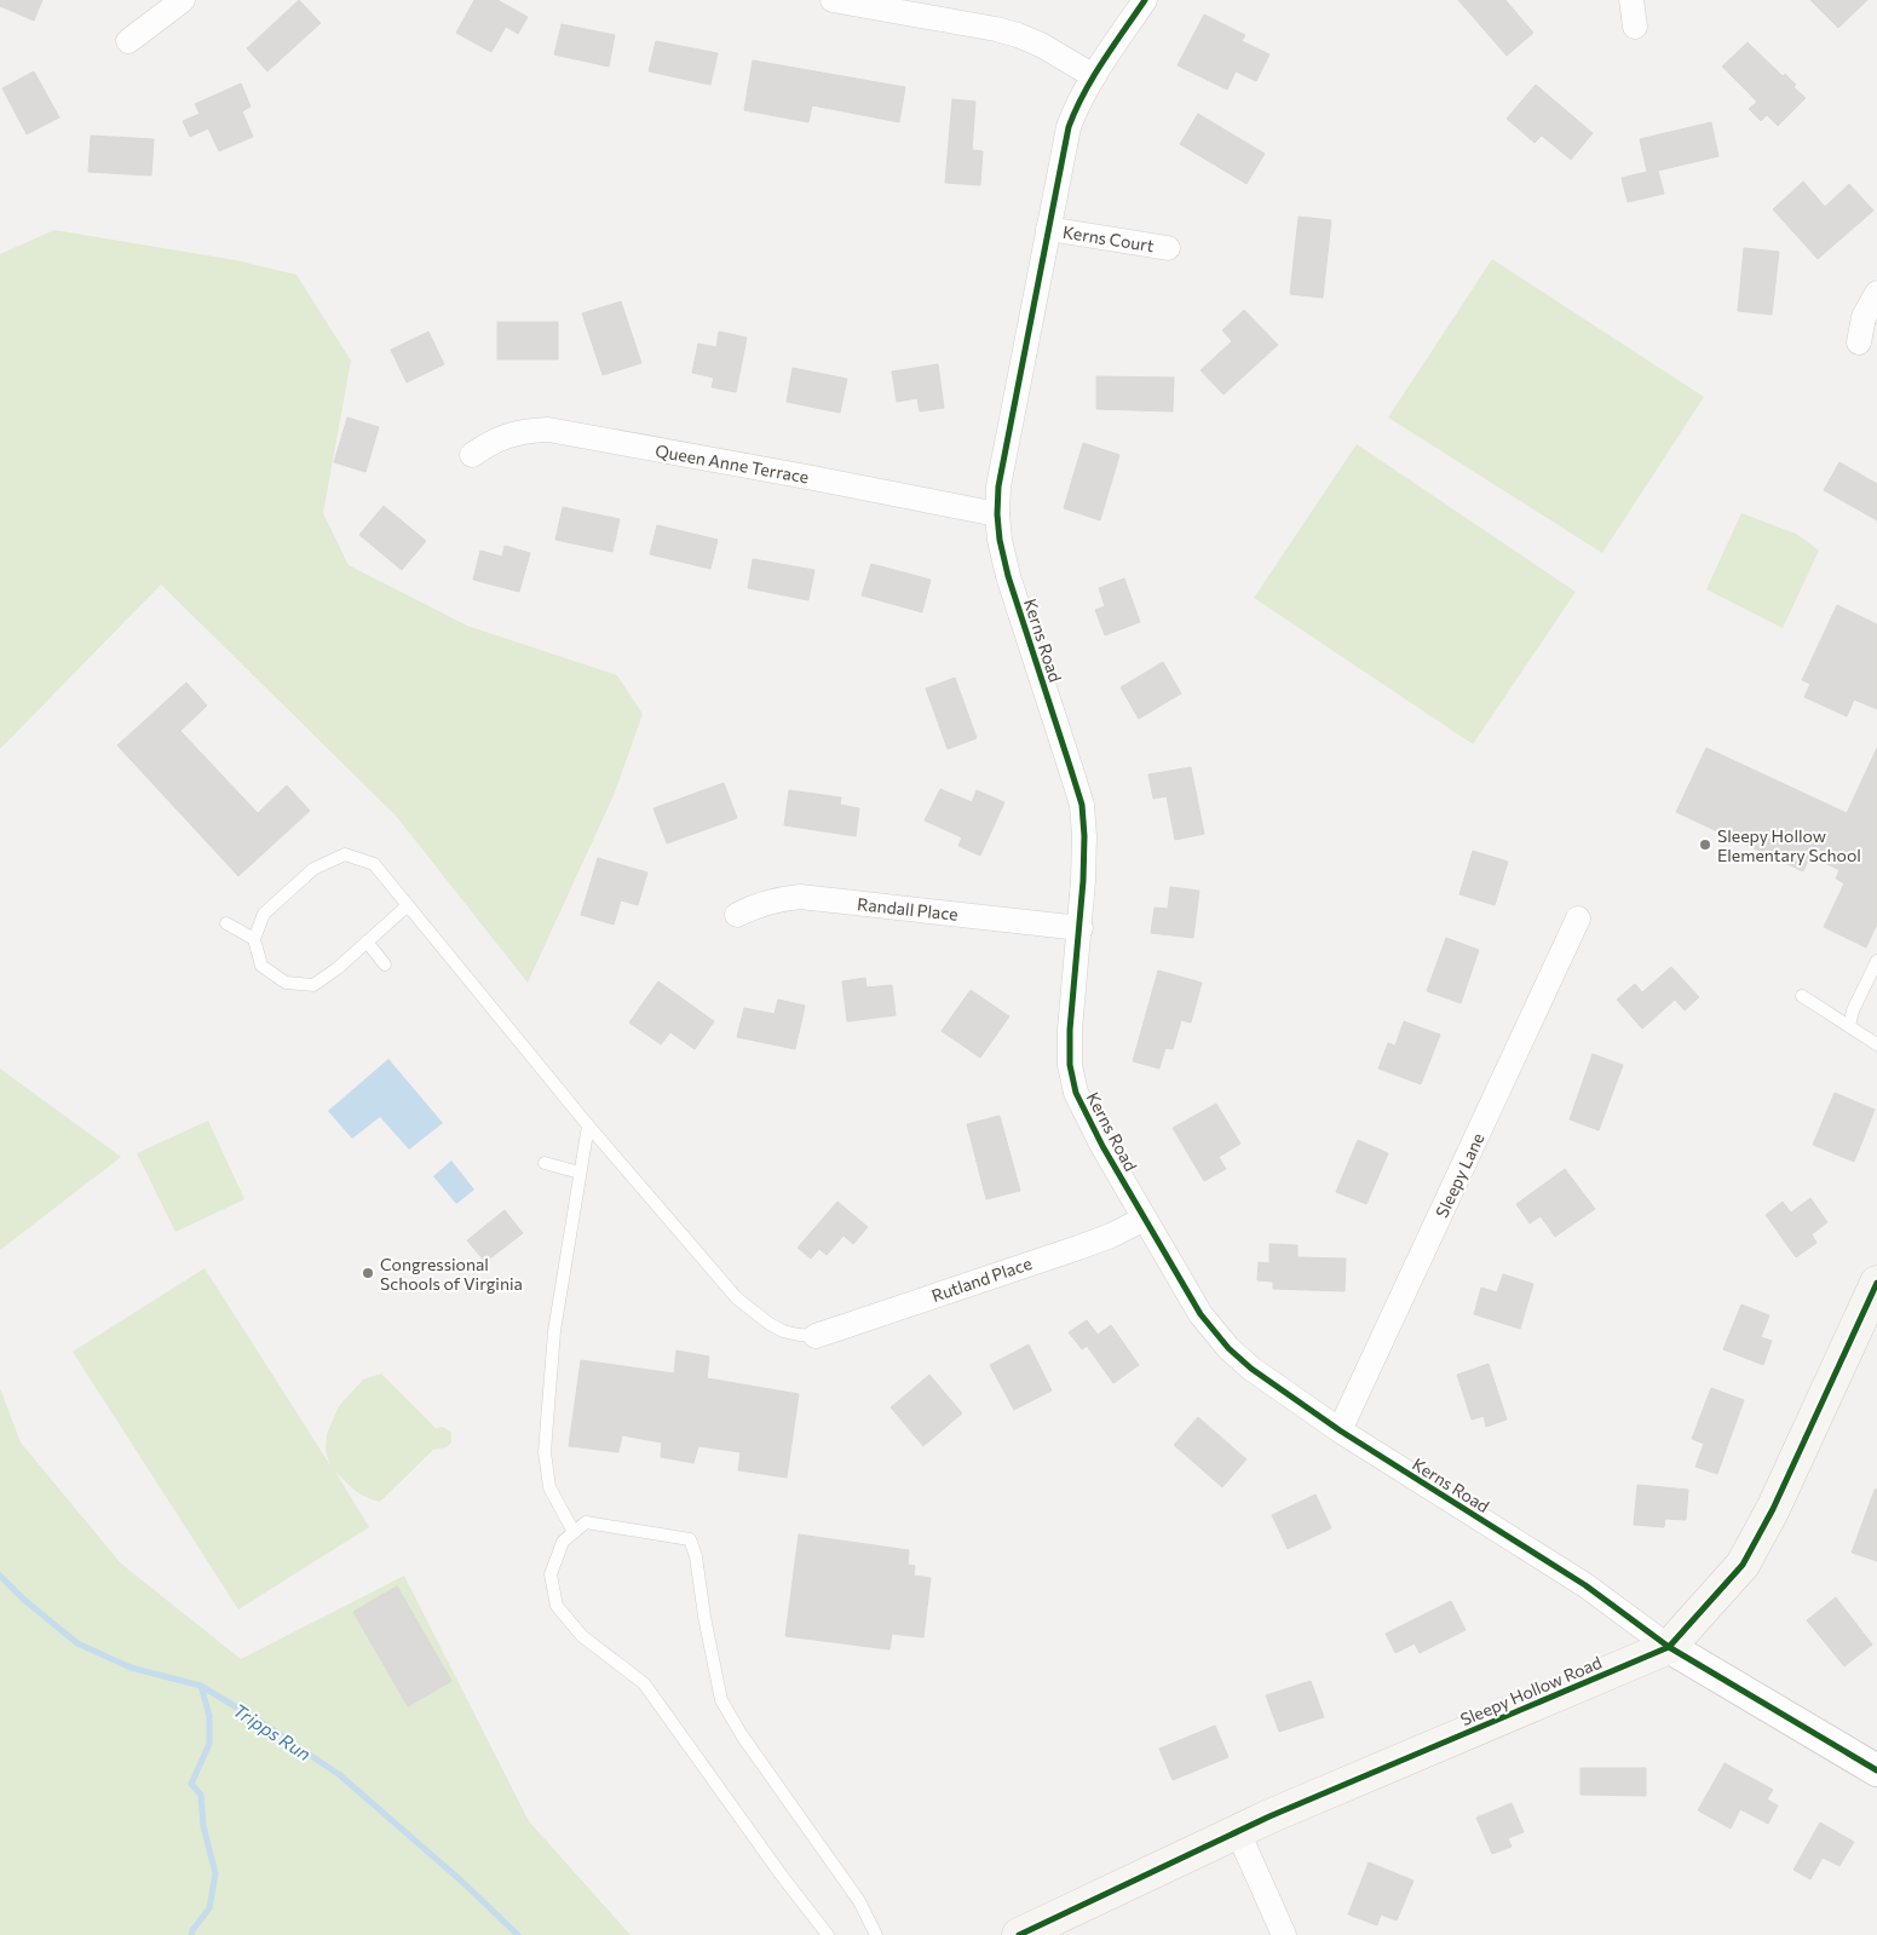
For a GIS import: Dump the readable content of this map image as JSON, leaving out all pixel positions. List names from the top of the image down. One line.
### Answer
{"streets":{"main road":["Sleepy Hollow Road"],"street":["Kerns Court","Queen Anne Terrace","Kerns Road","Randall Place","Sleepy Lane","Rutland Place"]},"crossings":[["Kerns Court","Kerns Road"],["Queen Anne Terrace","Kerns Road"],["Kerns Road","Randall Place"],["Kerns Road","Sleepy Lane"],["Kerns Road","Rutland Place"],["Kerns Road","Sleepy Hollow Road"]],"water":["Tripps Run"],"places":["Sleepy Hollow Elementary School","Congressional Schools of Virginia"]}
